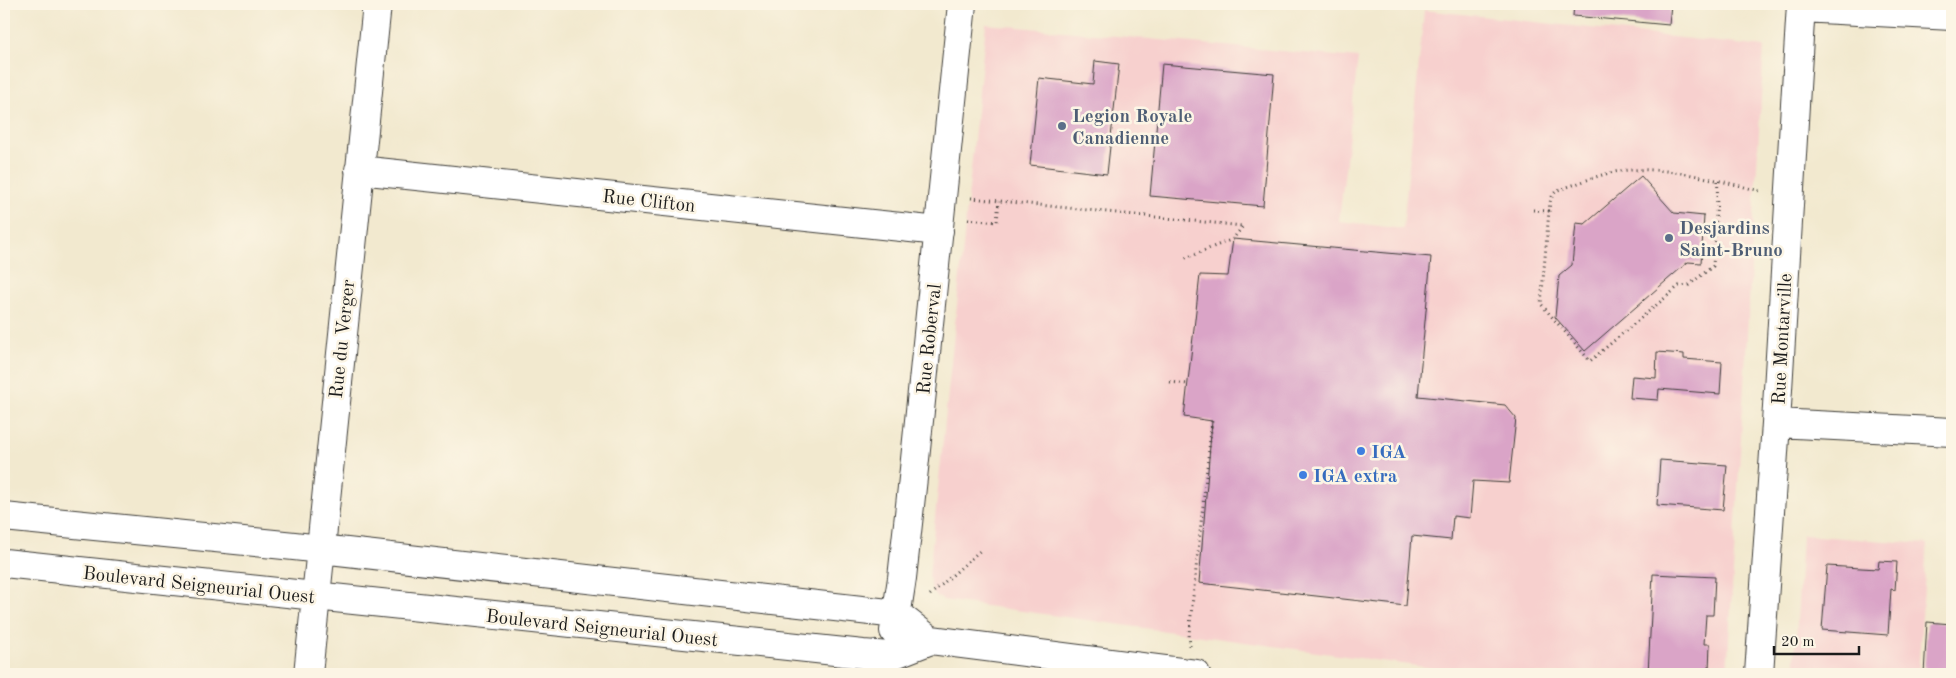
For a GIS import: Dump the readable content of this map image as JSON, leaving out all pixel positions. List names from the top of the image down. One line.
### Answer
{"streets":{"street":["Rue Clifton","Rue du Verger","Rue Roberval","Rue Montarville","Boulevard Seigneurial Ouest"]},"crossings":[["Rue Clifton","Rue du Verger"],["Rue Clifton","Rue Roberval"],["Rue du Verger","Boulevard Seigneurial Ouest"],["Rue Roberval","Boulevard Seigneurial Ouest"]],"places":["Legion Royale Canadienne","Desjardins Saint-Bruno","IGA","IGA extra"],"scale_bar":"20 m"}
